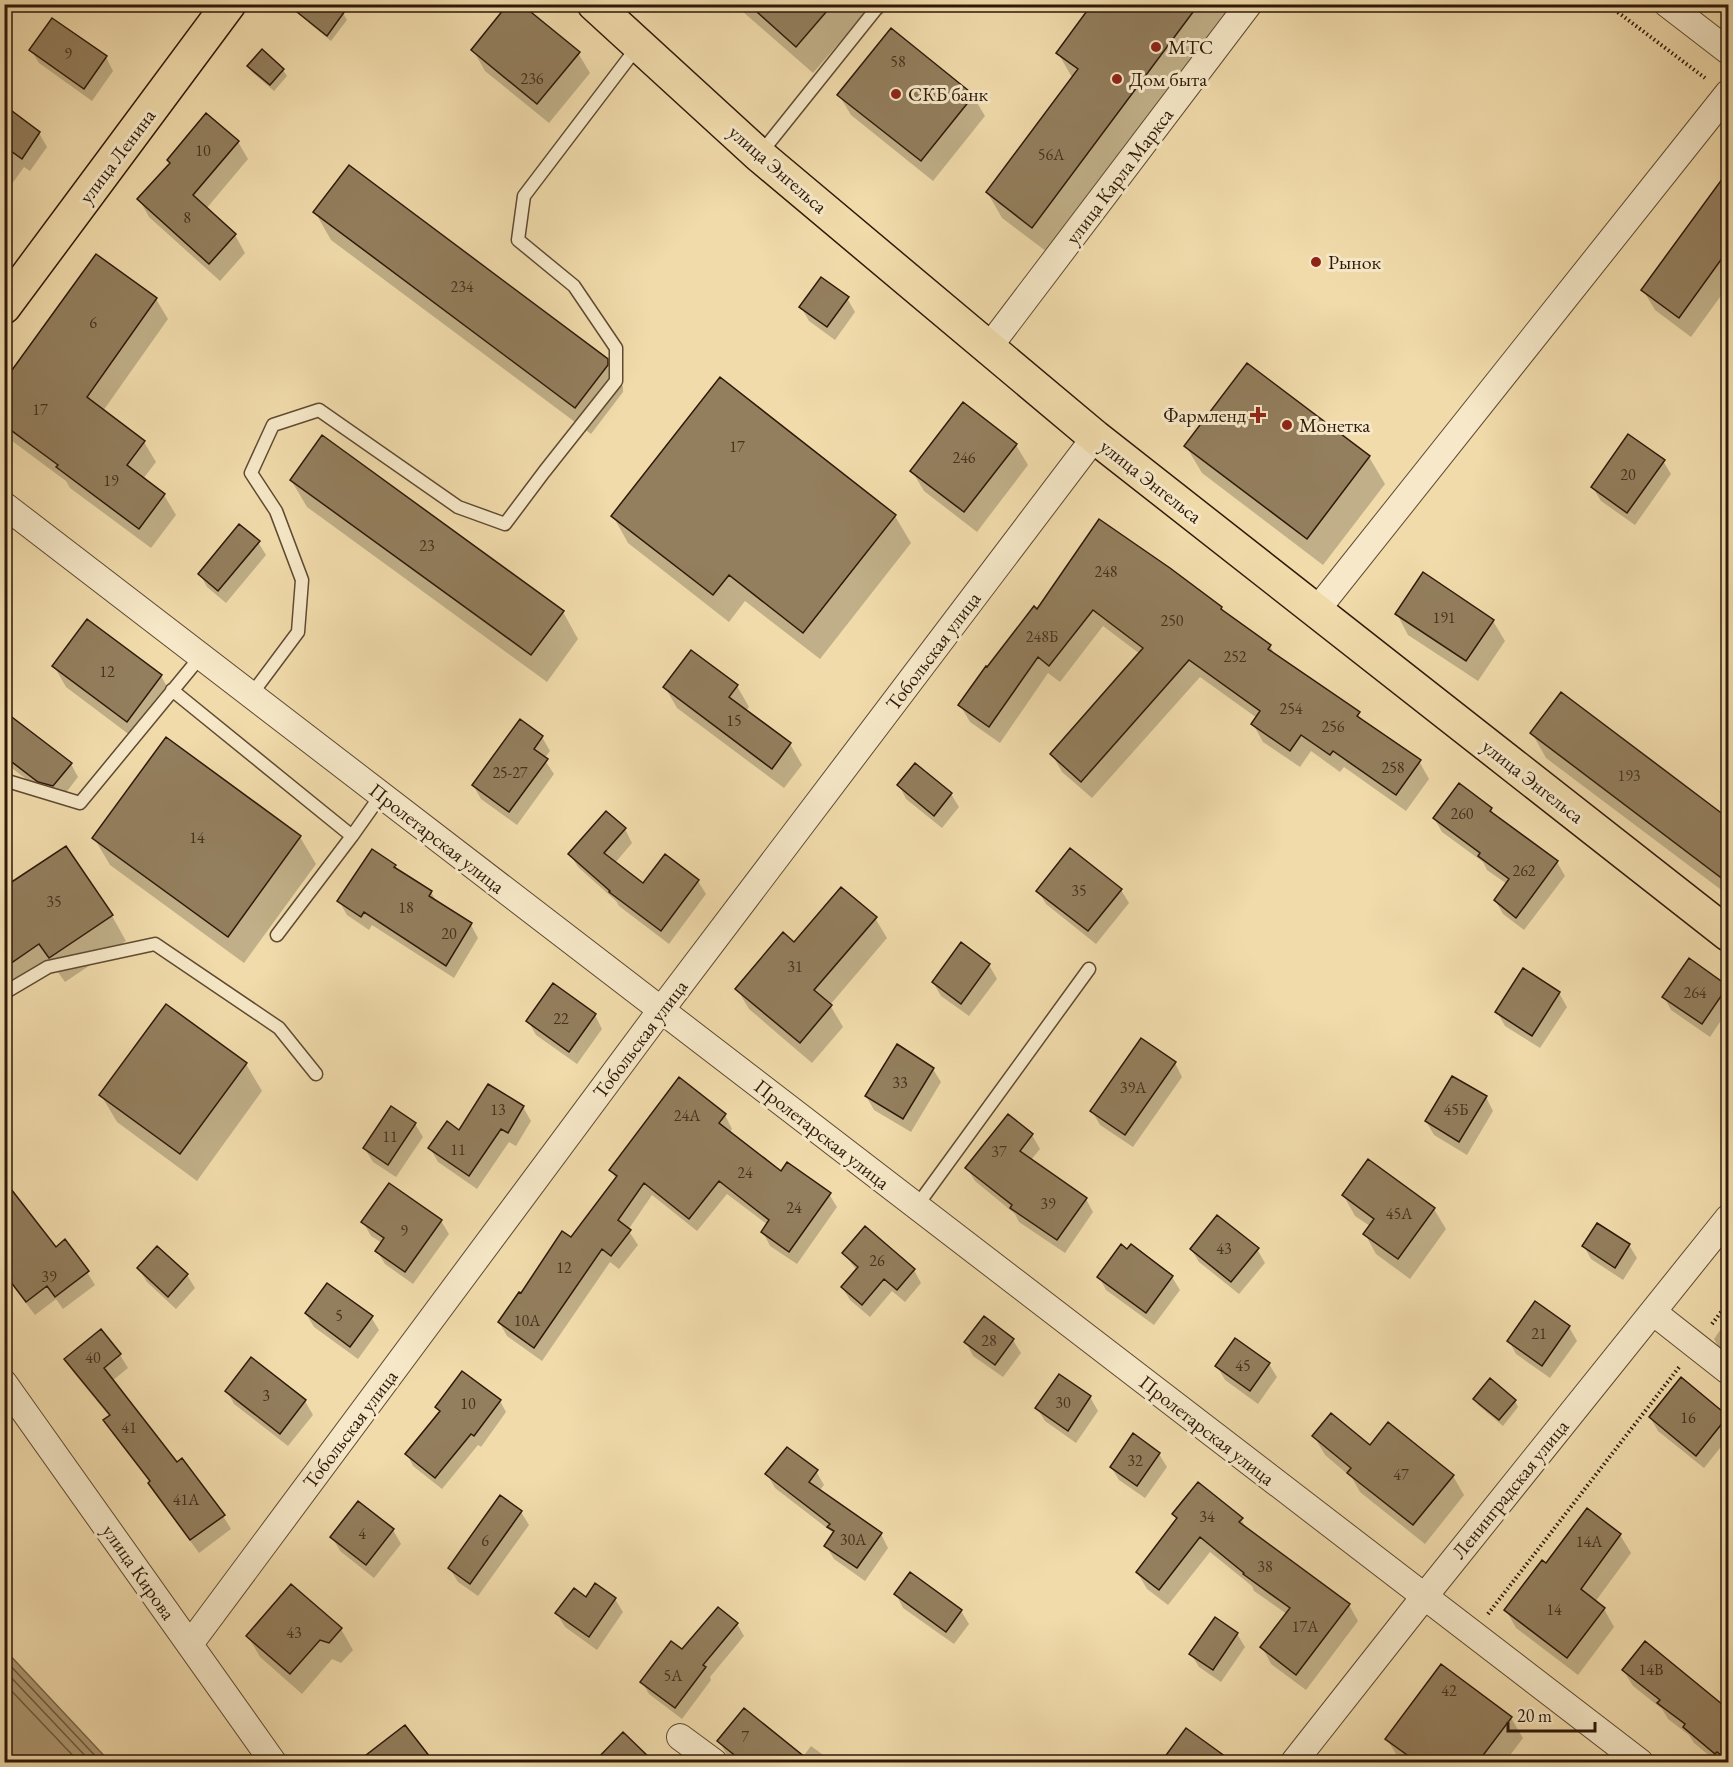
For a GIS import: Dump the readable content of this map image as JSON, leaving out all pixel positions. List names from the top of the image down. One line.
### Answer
{"streets":{"main road":["улица Ленина","улица Энгельса"],"street":["улица Карла Маркса","Тобольская улица","Пролетарская улица","Ленинградская улица","улица Кирова"]},"crossings":[["улица Энгельса","улица Карла Маркса"],["улица Энгельса","Тобольская улица"],["Тобольская улица","Пролетарская улица"],["Тобольская улица","улица Кирова"],["Пролетарская улица","Ленинградская улица"]],"places":{"other":["МТС","Дом быта","СКБ банк","Рынок","Монетка"],"health":["Фармленд"]},"house_numbers":["9","58","236","10","56А","8","234","6","17","17","246","20","19","23","248","191","250","248Б","252","12","254","15","256","258","25-27","193","260","14","262","35","35","18","20","31","264","22","33","39А","13","45Б","24А","11","11","37","24","39","24","45А","9","43","26","12","39","5","10А","21","28","40","45","3","30","10","16","41","32","47","41А","34","4","30А","6","14А","38","14","17А","43","14В","5А","42","7"],"scale_bar":"20 m"}
